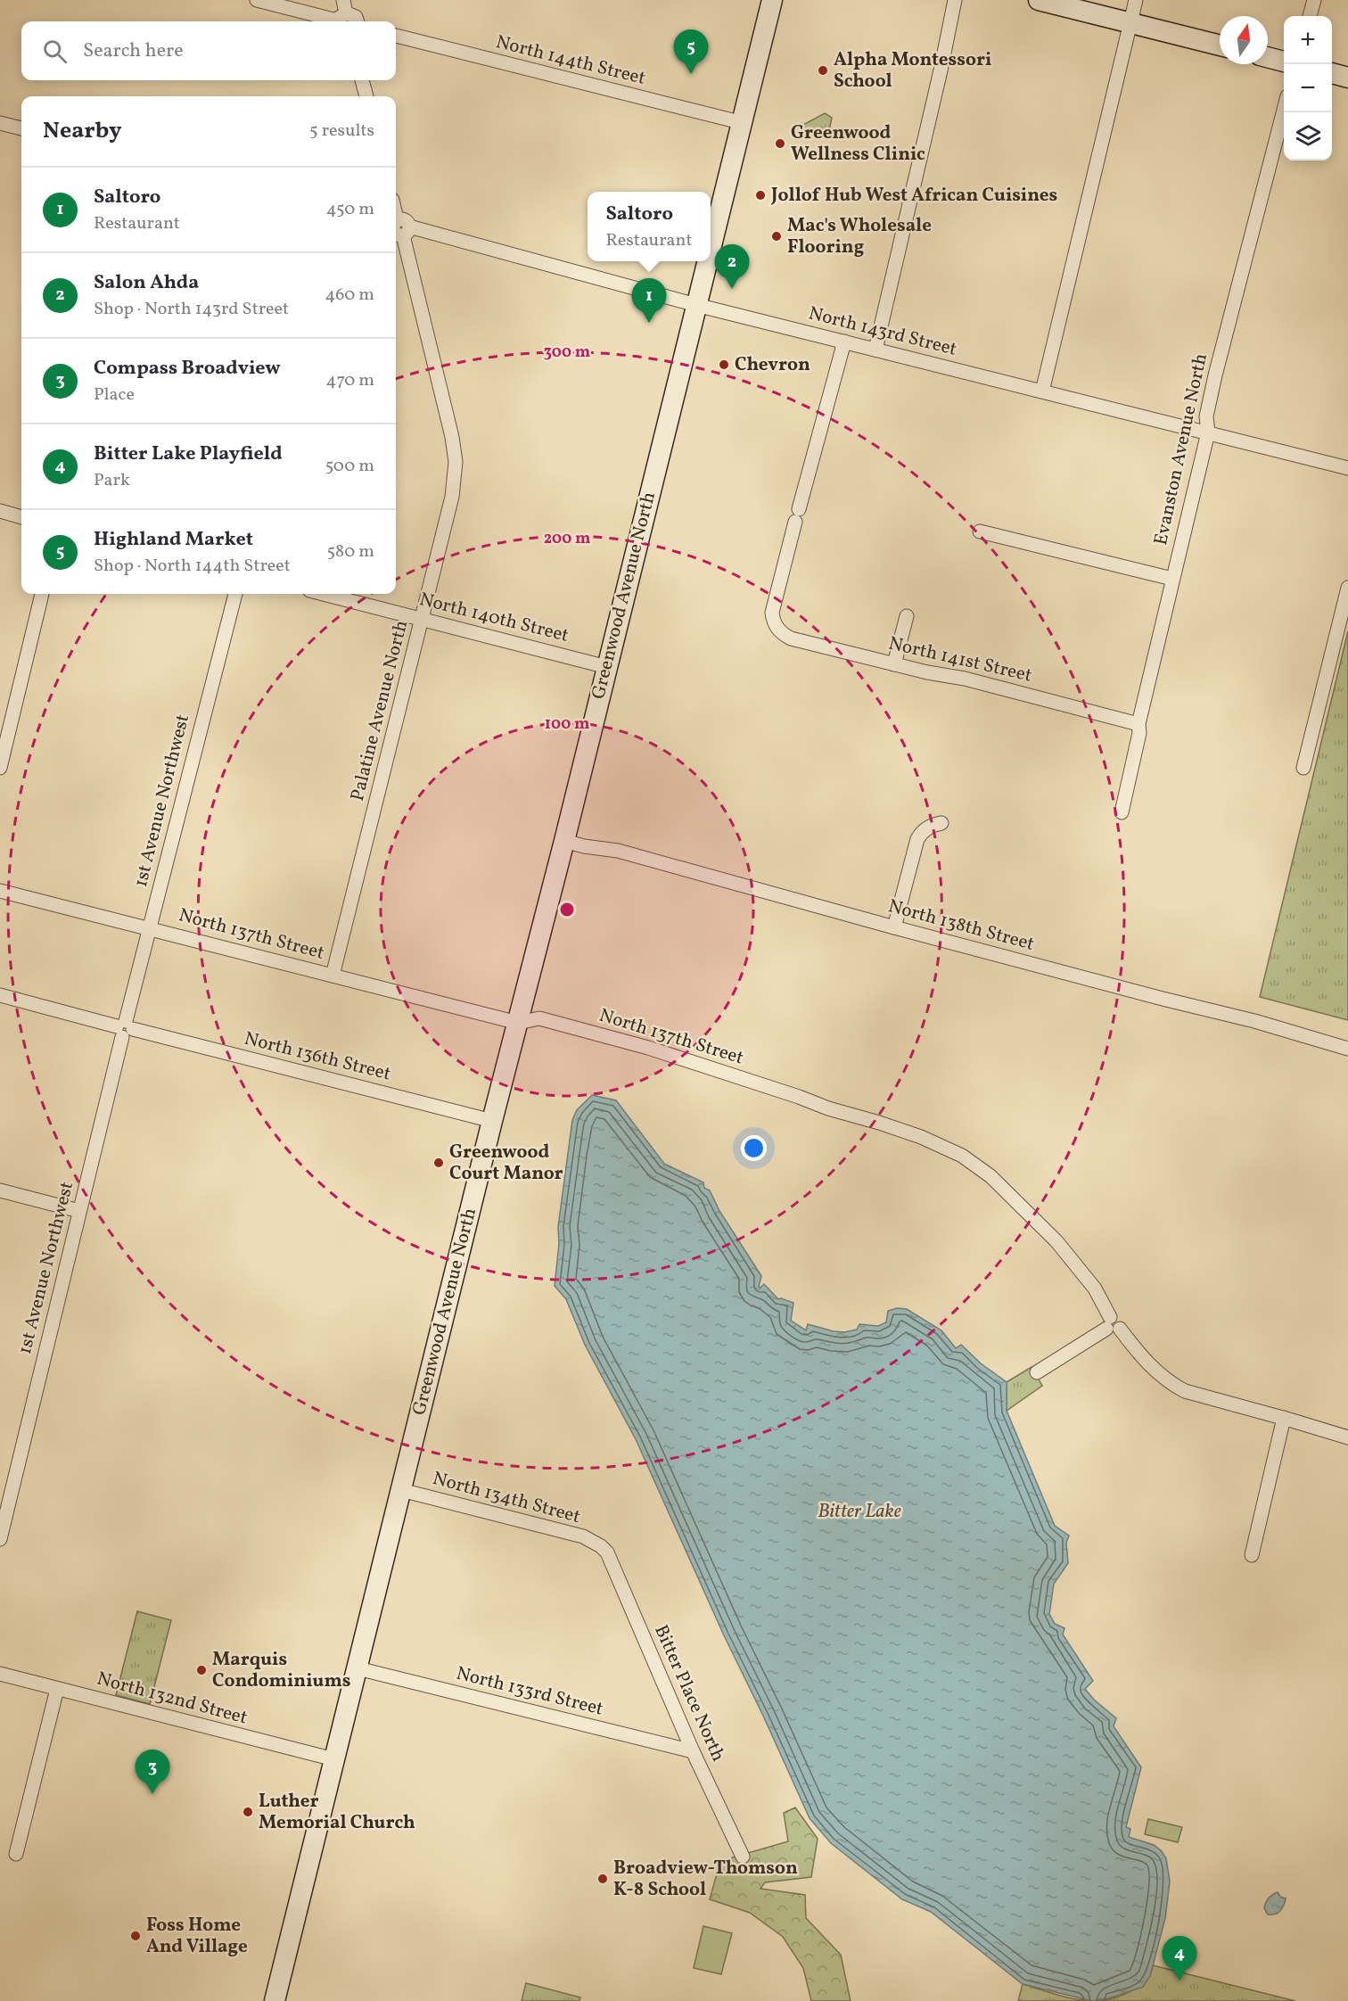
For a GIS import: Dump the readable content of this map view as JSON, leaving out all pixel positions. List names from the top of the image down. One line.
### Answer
{"streets":{"main road":["Greenwood Avenue North"],"street":["North 144th Street","North 143rd Street","Evanston Avenue North","North 140th Street","North 141st Street","Palatine Avenue North","1st Avenue Northwest","North 138th Street","North 137th Street","North 136th Street","North 134th Street","North 133rd Street","Bitter Place North","North 132nd Street"]},"crossings":[["North 144th Street","Greenwood Avenue North"],["North 143rd Street","Evanston Avenue North"],["North 143rd Street","Greenwood Avenue North"],["North 143rd Street","North 141st Street"],["North 143rd Street","Palatine Avenue North"],["Evanston Avenue North","North 141st Street"],["Greenwood Avenue North","North 140th Street"],["Greenwood Avenue North","North 138th Street"],["Greenwood Avenue North","North 137th Street"],["Greenwood Avenue North","North 136th Street"],["Greenwood Avenue North","North 134th Street"],["Greenwood Avenue North","North 133rd Street"],["Greenwood Avenue North","North 132nd Street"],["North 140th Street","Palatine Avenue North"],["Palatine Avenue North","North 137th Street"],["1st Avenue Northwest","North 137th Street"],["1st Avenue Northwest","North 136th Street"],["North 134th Street","Bitter Place North"],["North 133rd Street","Bitter Place North"]],"water":["Bitter Lake"],"places":["Alpha Montessori School","Greenwood Wellness Clinic","Jollof Hub West African Cuisines","Mac's Wholesale Flooring","Chevron","Greenwood Court Manor","Marquis Condominiums","Luther Memorial Church","Broadview-Thomson K-8 School","Foss Home And Village"],"north":"top","page":{"map_buttons":["+","−"],"search":"Search here","pins":["5","2","1","3","4"],"heading":["Nearby","5 results"],"list":[{"mark":"1","name":"Saltoro","note":"Restaurant","value":"450 m"},{"mark":"2","name":"Salon Ahda","note":"Shop · North 143rd Street","value":"460 m"},{"mark":"3","name":"Compass Broadview","note":"Place","value":"470 m"},{"mark":"4","name":"Bitter Lake Playfield","note":"Park","value":"500 m"},{"mark":"5","name":"Highland Market","note":"Shop · North 144th Street","value":"580 m"}],"popup":["Saltoro","Restaurant"]},"rings":["300 m","200 m","100 m"]}
